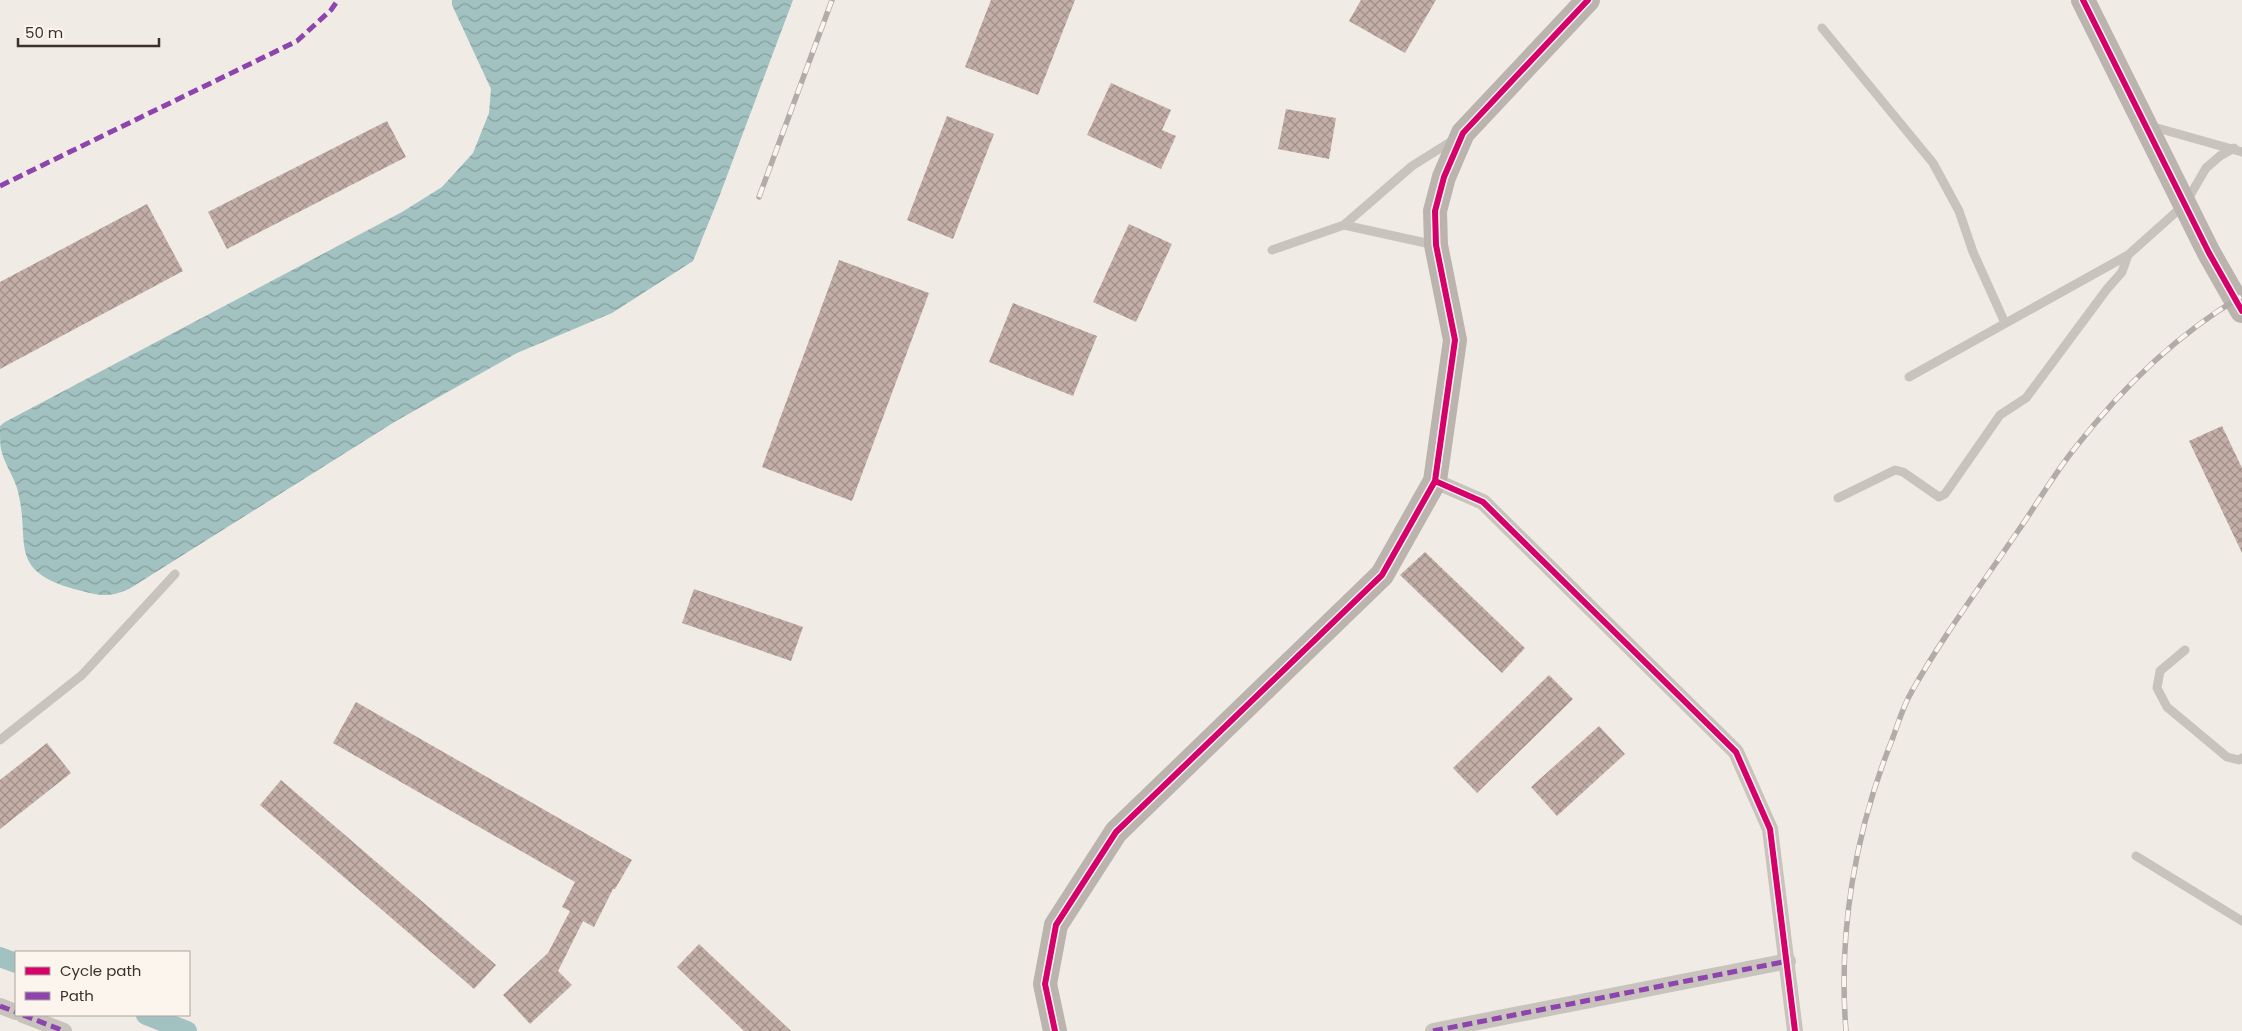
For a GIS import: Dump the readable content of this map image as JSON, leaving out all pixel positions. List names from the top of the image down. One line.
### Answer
{"legend":["Cycle path","Path"],"scale_bar":"50 m"}
